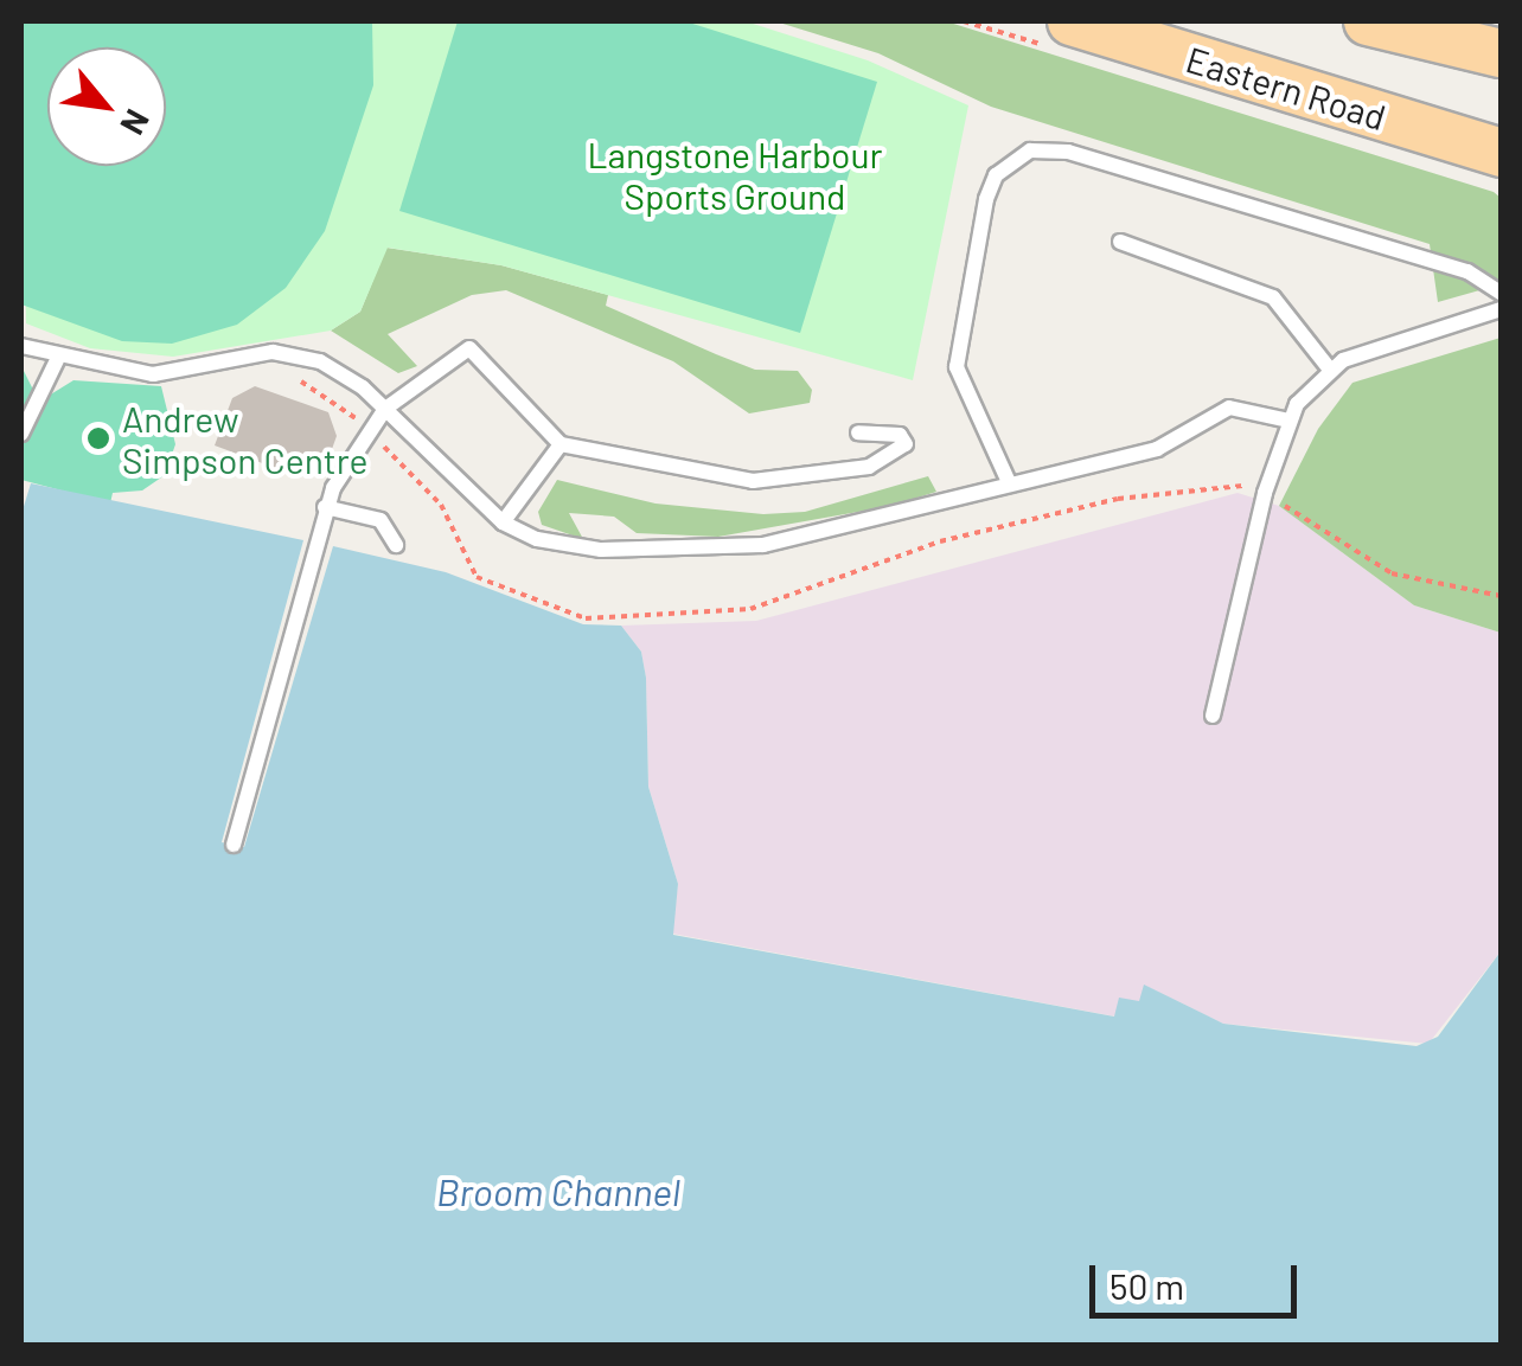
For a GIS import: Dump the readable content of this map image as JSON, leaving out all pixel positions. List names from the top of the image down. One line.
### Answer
{"streets":{"main road":["Eastern Road"]},"water":["Broom Channel"],"parks":["Langstone Harbour Sports Ground"],"places":["Andrew Simpson Centre"],"scale_bar":"50 m","north":"bottom right"}
